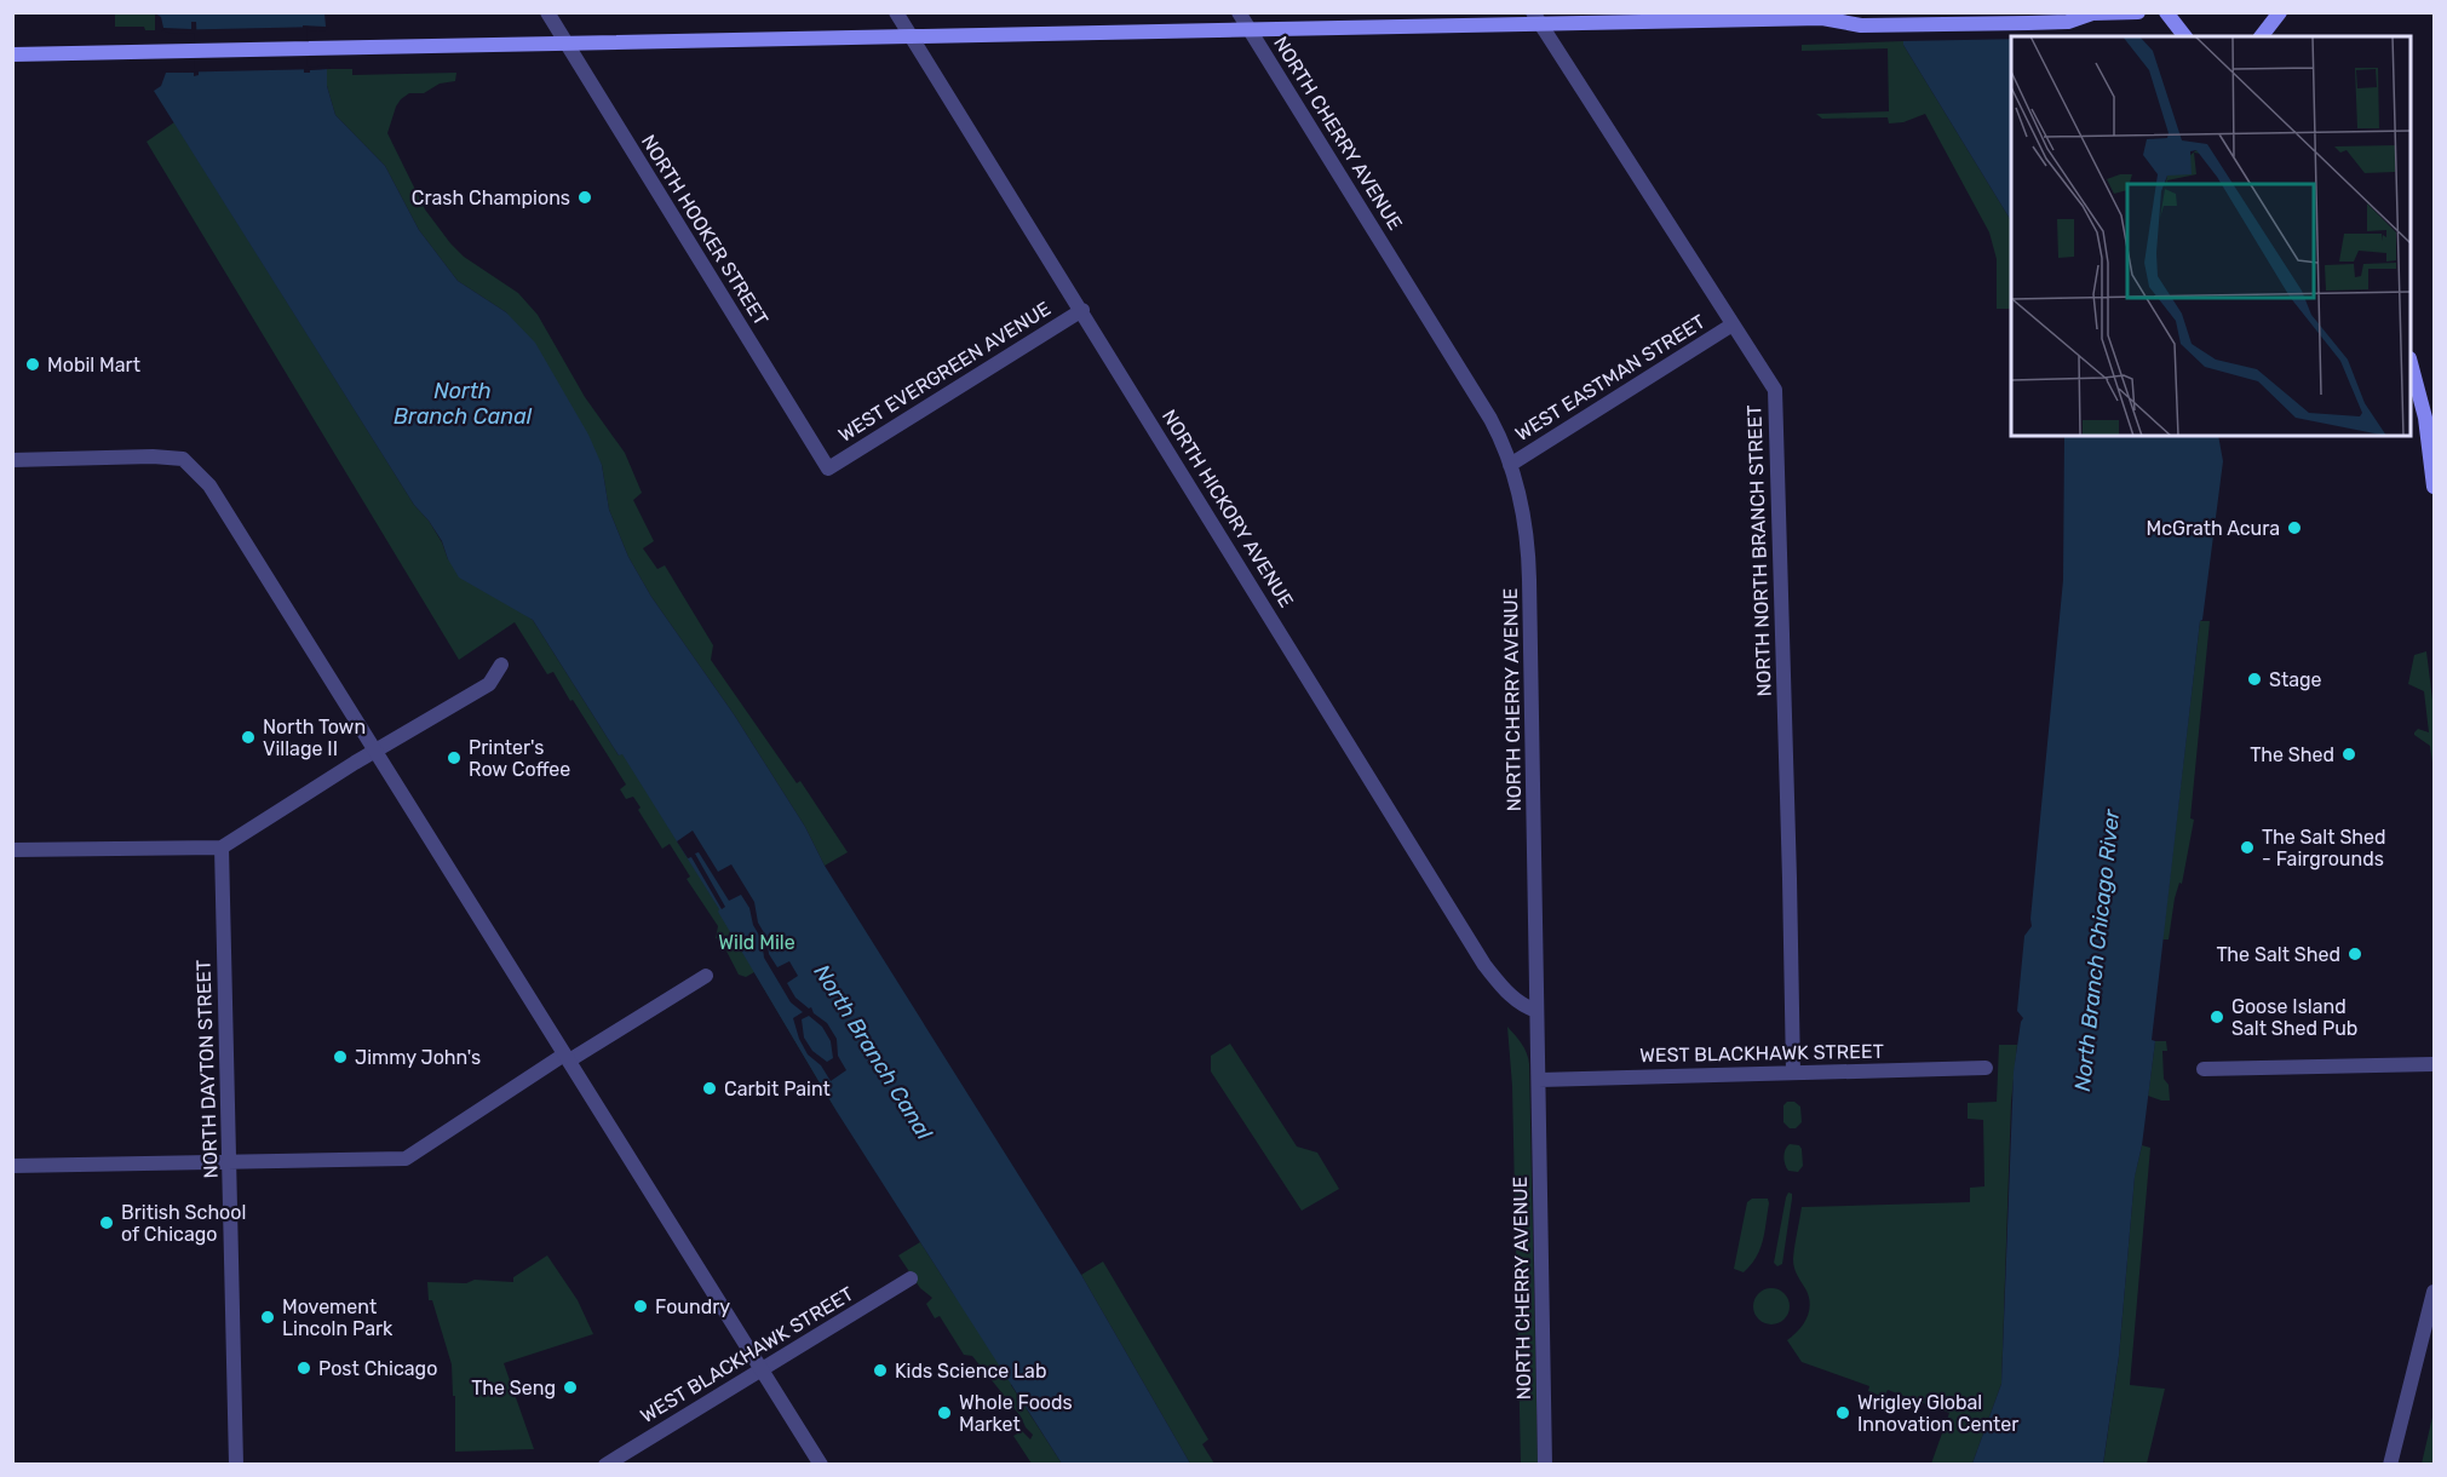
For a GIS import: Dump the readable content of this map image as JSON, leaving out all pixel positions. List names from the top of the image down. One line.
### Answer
{"streets":{"street":["NORTH CHERRY AVENUE","NORTH HOOKER STREET","WEST EVERGREEN AVENUE","WEST EASTMAN STREET","NORTH HICKORY AVENUE","NORTH NORTH BRANCH STREET","WEST BLACKHAWK STREET","NORTH DAYTON STREET"]},"crossings":[["NORTH CHERRY AVENUE","WEST EASTMAN STREET"],["NORTH CHERRY AVENUE","NORTH HICKORY AVENUE"],["NORTH CHERRY AVENUE","WEST BLACKHAWK STREET"],["NORTH HOOKER STREET","WEST EVERGREEN AVENUE"],["WEST EVERGREEN AVENUE","NORTH HICKORY AVENUE"],["WEST EASTMAN STREET","NORTH NORTH BRANCH STREET"],["NORTH NORTH BRANCH STREET","WEST BLACKHAWK STREET"]],"water":["North Branch Canal","North Branch Chicago River"],"parks":["Wild Mile"],"places":["Crash Champions","Mobil Mart","McGrath Acura","Stage","North Town Village II","The Shed","Printer's Row Coffee","The Salt Shed - Fairgrounds","The Salt Shed","Goose Island Salt Shed Pub","Jimmy John's","Carbit Paint","British School of Chicago","Foundry","Movement Lincoln Park","Post Chicago","Kids Science Lab","The Seng","Whole Foods Market","Wrigley Global Innovation Center"]}
